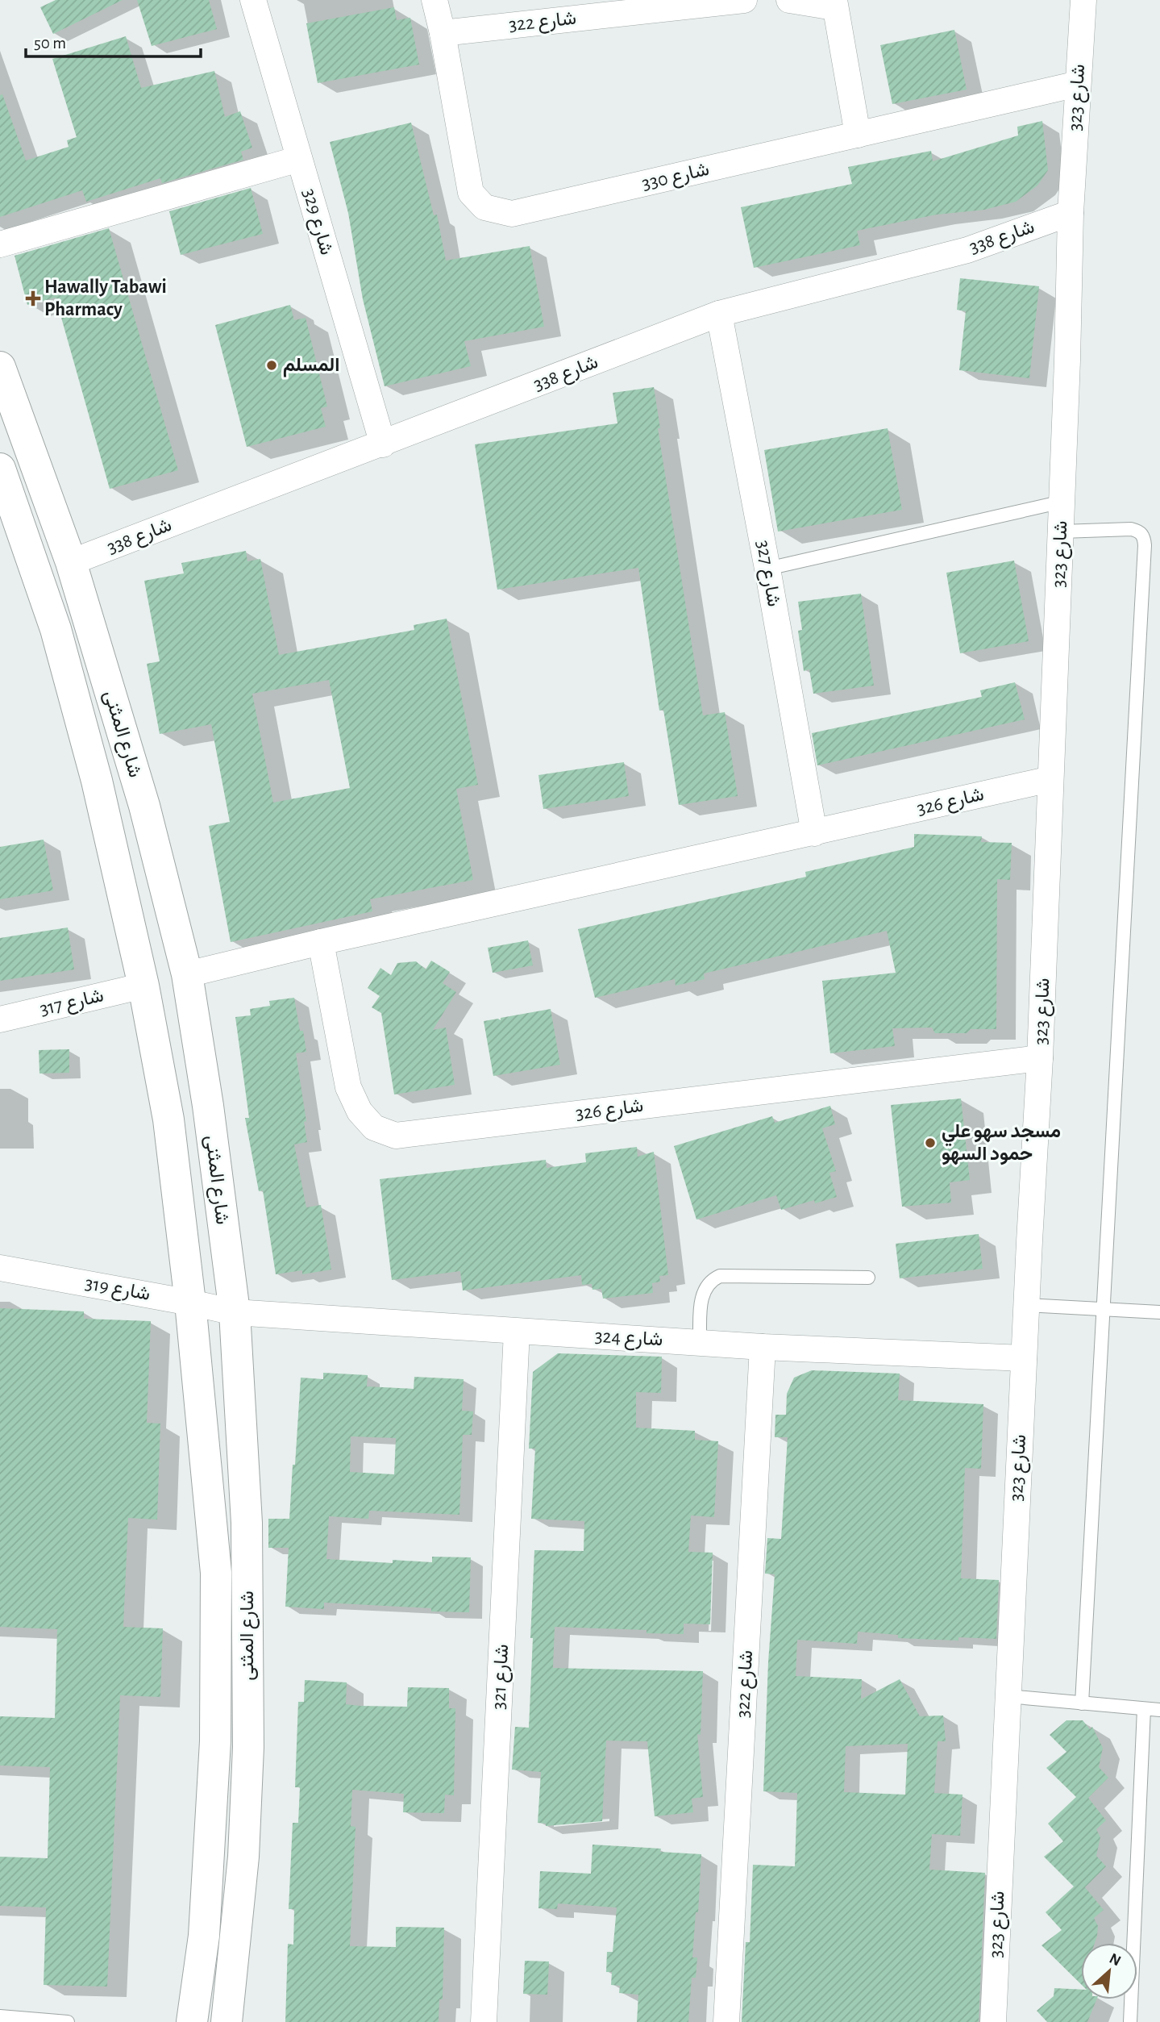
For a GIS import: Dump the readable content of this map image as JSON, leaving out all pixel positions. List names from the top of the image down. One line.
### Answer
{"streets":{"street":["شارع 322","شارع 323","شارع 330","شارع 329","شارع 338","شارع 327","شارع المثنى","شارع 326","شارع 317","شارع 319","شارع 324","شارع 321"]},"crossings":[["شارع 322","شارع 330"],["شارع 322","شارع 324"],["شارع 323","شارع 330"],["شارع 323","شارع 338"],["شارع 323","شارع 326"],["شارع 323","شارع 324"],["شارع 329","شارع 338"],["شارع 338","شارع 327"],["شارع 338","شارع المثنى"],["شارع 327","شارع 326"],["شارع المثنى","شارع 326"],["شارع المثنى","شارع 317"],["شارع المثنى","شارع 319"],["شارع المثنى","شارع 324"],["شارع 319","شارع 324"],["شارع 324","شارع 321"]],"places":{"health":["Hawally Tabawi Pharmacy"],"other":["المسلم","مسجد سهو علي حمود السهو"]},"scale_bar":"50 m","north":"top right"}
